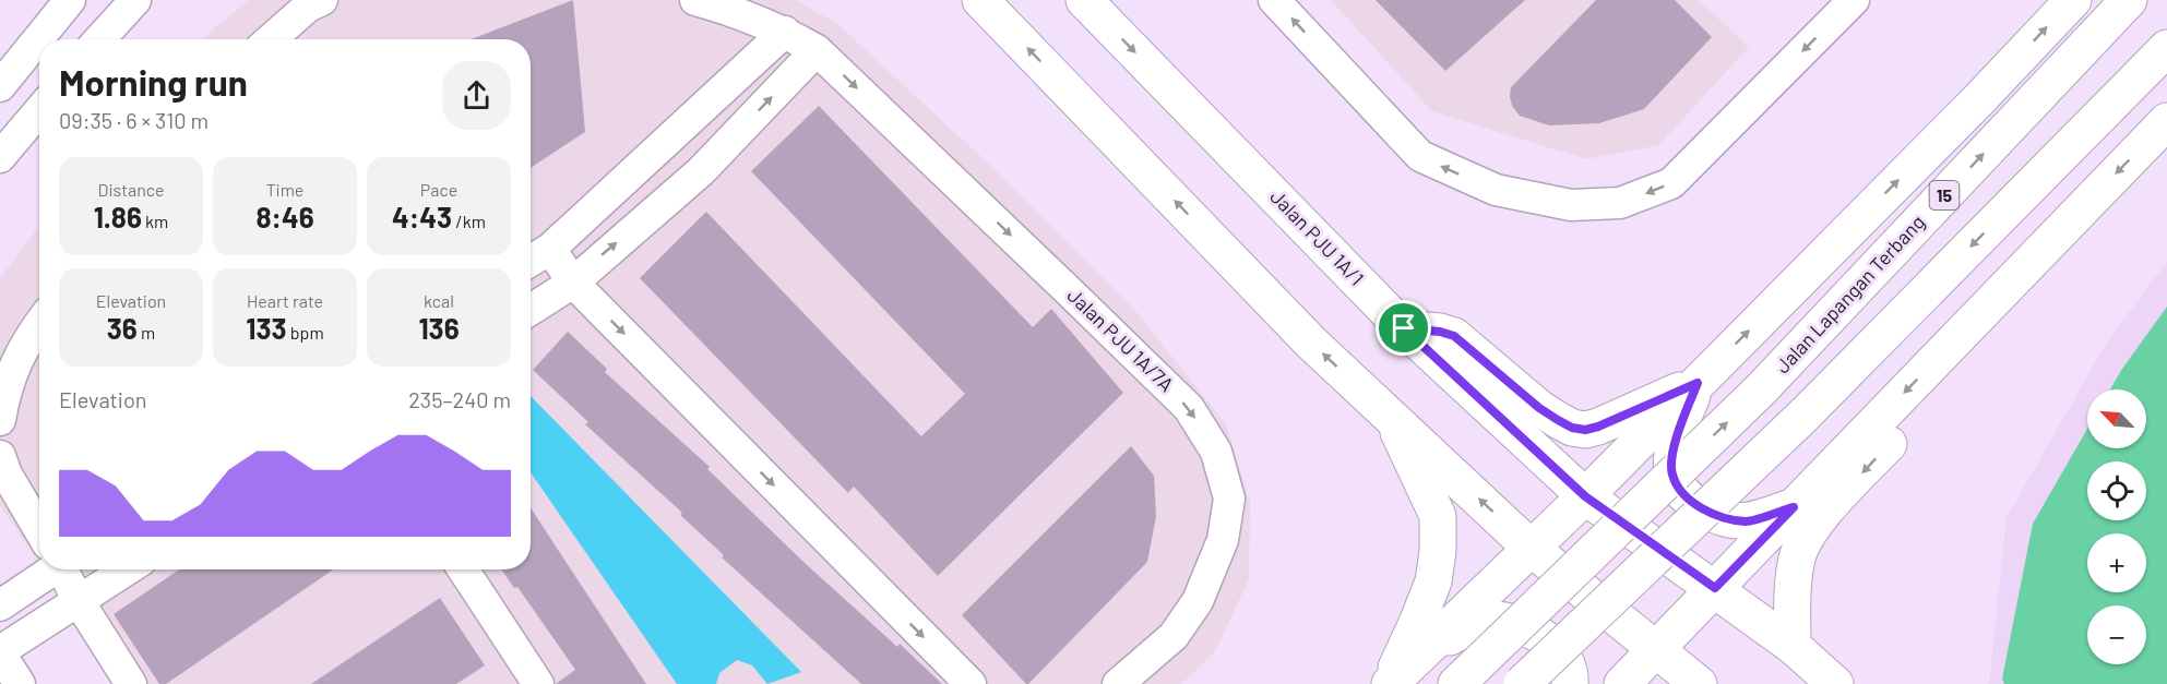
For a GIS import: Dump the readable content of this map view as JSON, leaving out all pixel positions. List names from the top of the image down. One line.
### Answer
{"streets":{"main road":["15","Jalan PJU 1A/1","Jalan Lapangan Terbang"],"street":["Jalan PJU 1A/7A"]},"one_way":["Jalan PJU 1A/7A"],"north":"top left","page":{"heading":["Morning run","09:35 · 6 × 310 m"],"stats":[["Distance","1.86 km"],["Time","8:46"],["Pace","4:43 /km"],["Elevation","36 m"],["Heart rate","133 bpm"],["kcal","136"]],"chart":["Elevation","235–240 m"],"map_buttons":["+","−"]}}
